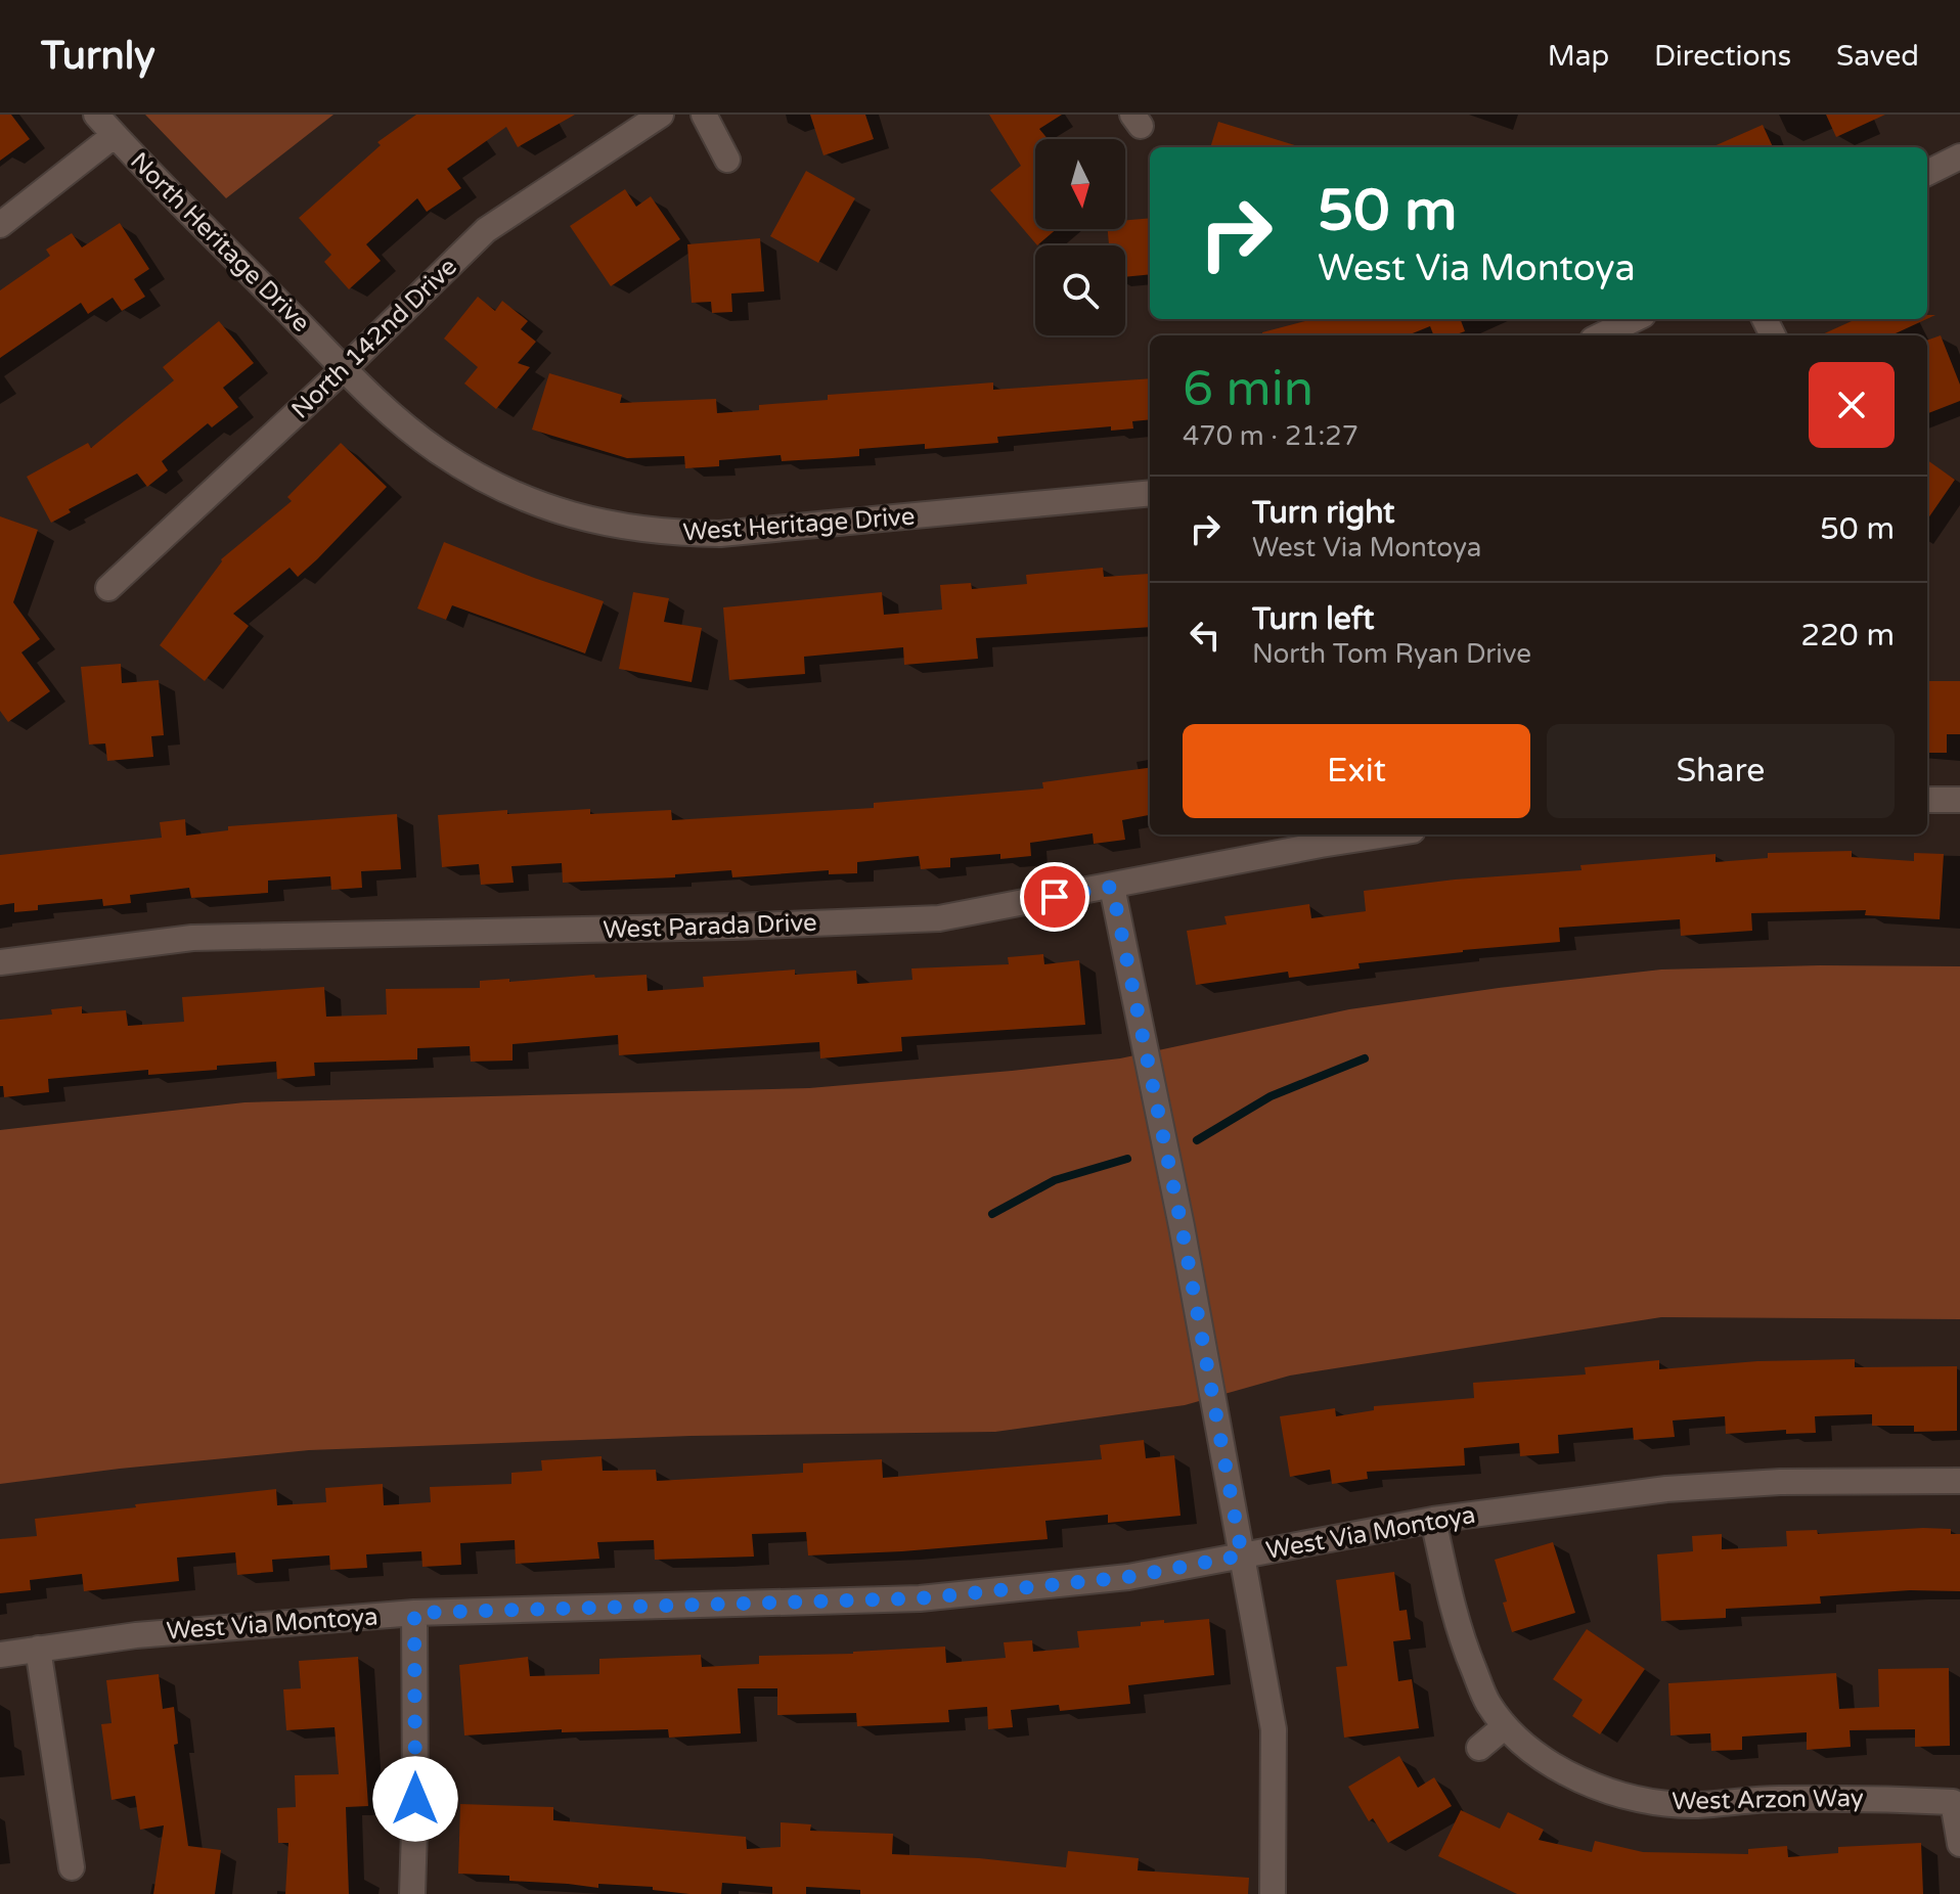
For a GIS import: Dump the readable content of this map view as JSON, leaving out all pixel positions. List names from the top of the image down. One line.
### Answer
{"streets":{"street":["North Heritage Drive","North 142nd Drive","West Heritage Drive","West Parada Drive","West Via Montoya","West Arzon Way"]},"crossings":[["North Heritage Drive","North 142nd Drive"],["North Heritage Drive","West Heritage Drive"],["North 142nd Drive","West Heritage Drive"],["West Via Montoya","West Arzon Way"]],"north":"bottom","page":{"header":"Turnly","nav":["Map","Directions","Saved"],"turn":["50 m","West Via Montoya"],"heading":["6 min","470 m · 21:27"],"list":[{"name":"Turn right","note":"West Via Montoya","value":"50 m"},{"name":"Turn left","note":"North Tom Ryan Drive","value":"220 m"}],"buttons":["Exit","Share"]}}
